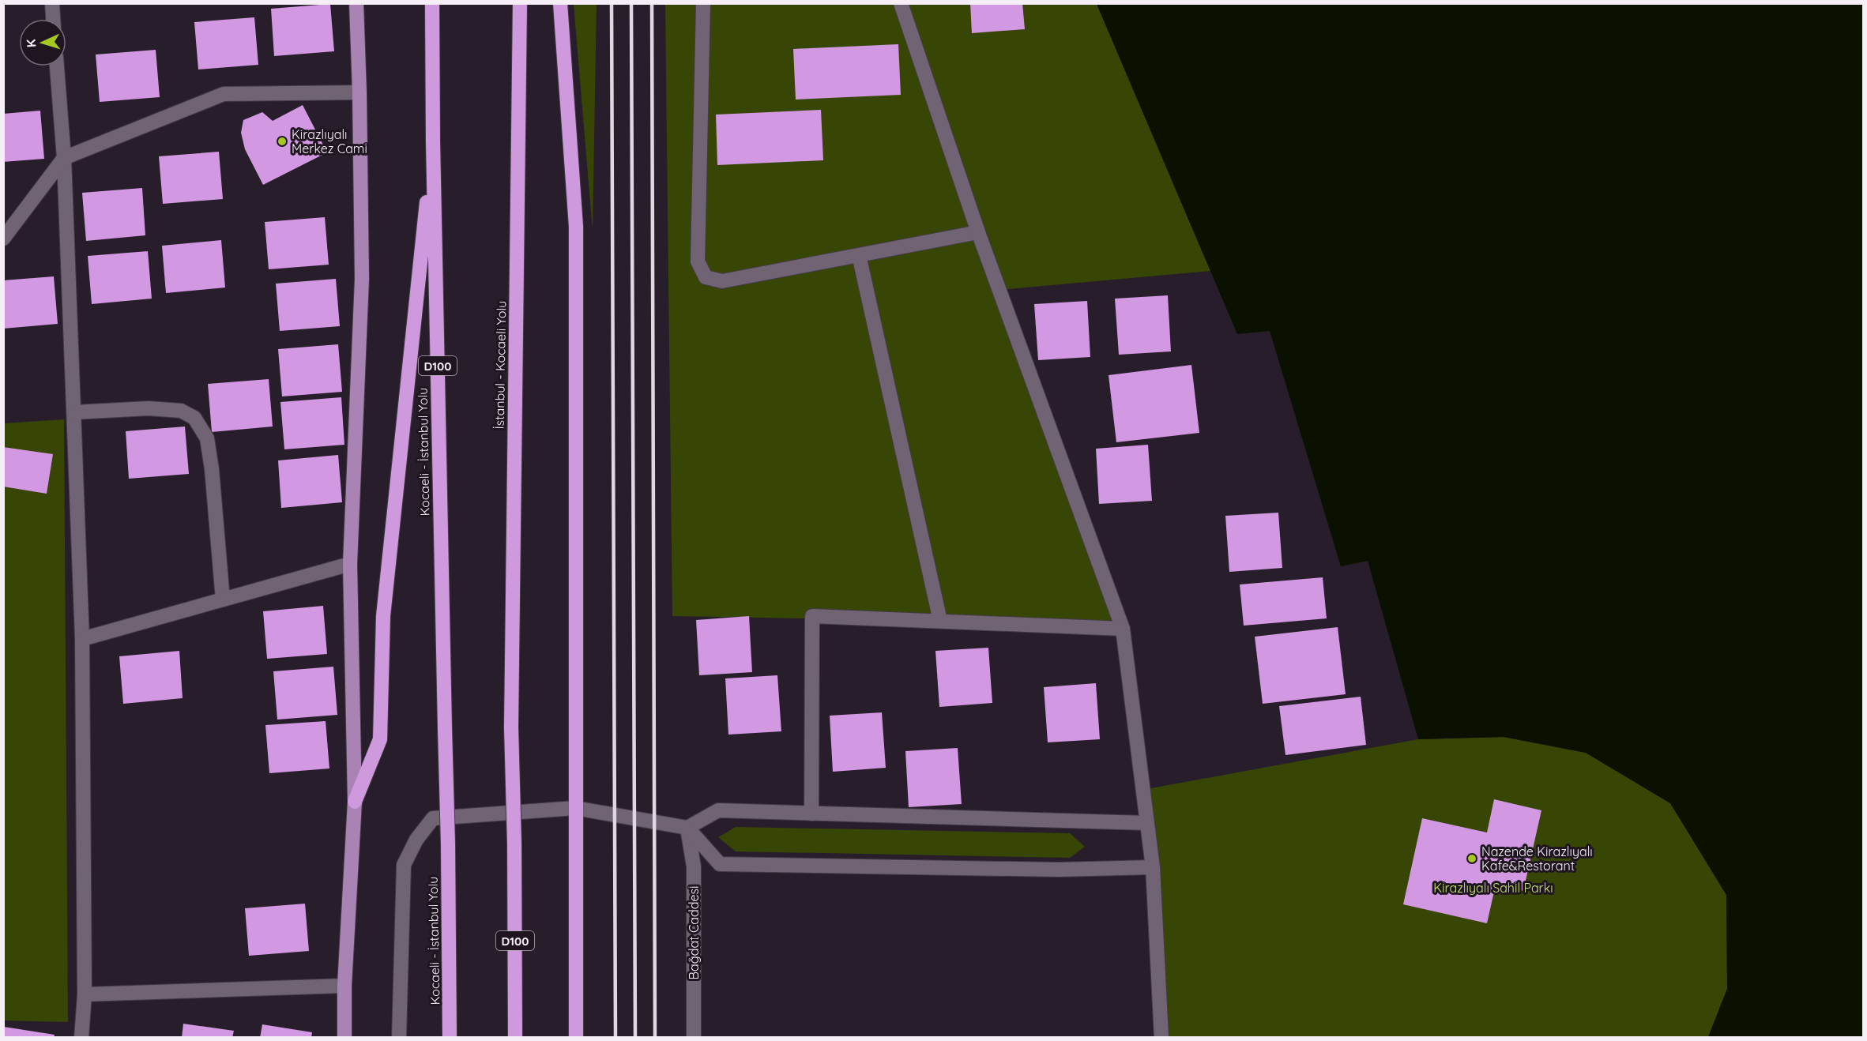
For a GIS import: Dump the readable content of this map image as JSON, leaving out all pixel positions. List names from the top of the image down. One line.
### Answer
{"streets":{"highway":["İstanbul - Kocaeli Yolu","D100","Kocaeli - İstanbul Yolu"],"street":["Bağdat Caddesi"]},"parks":["Kirazlıyalı Sahil Parkı"],"places":["Kirazlıyalı Merkez Cami","Nazende Kirazlıyalı Kafe&Restorant"],"north":"left"}
